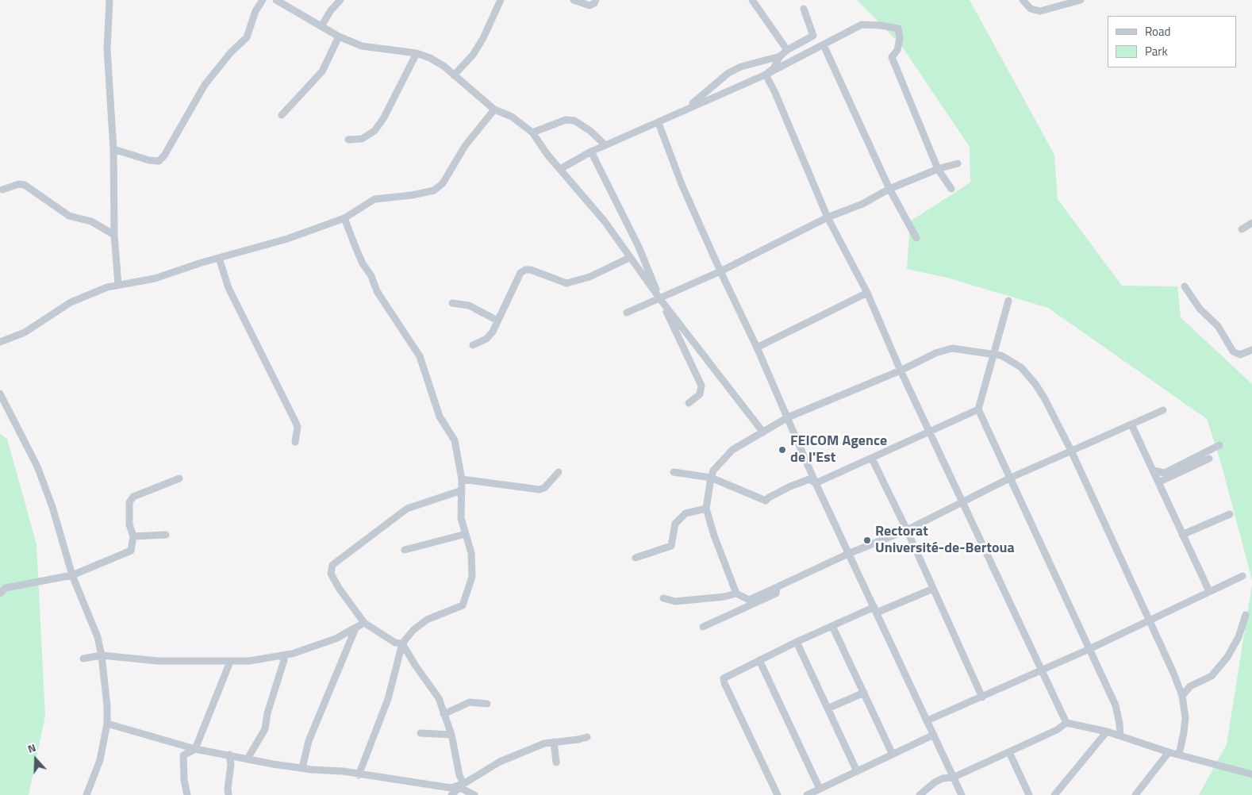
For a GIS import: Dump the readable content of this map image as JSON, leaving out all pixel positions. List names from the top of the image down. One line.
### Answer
{"places":["FEICOM Agence de l'Est","Rectorat Université-de-Bertoua"],"legend":["Road","Park"],"north":"top"}
